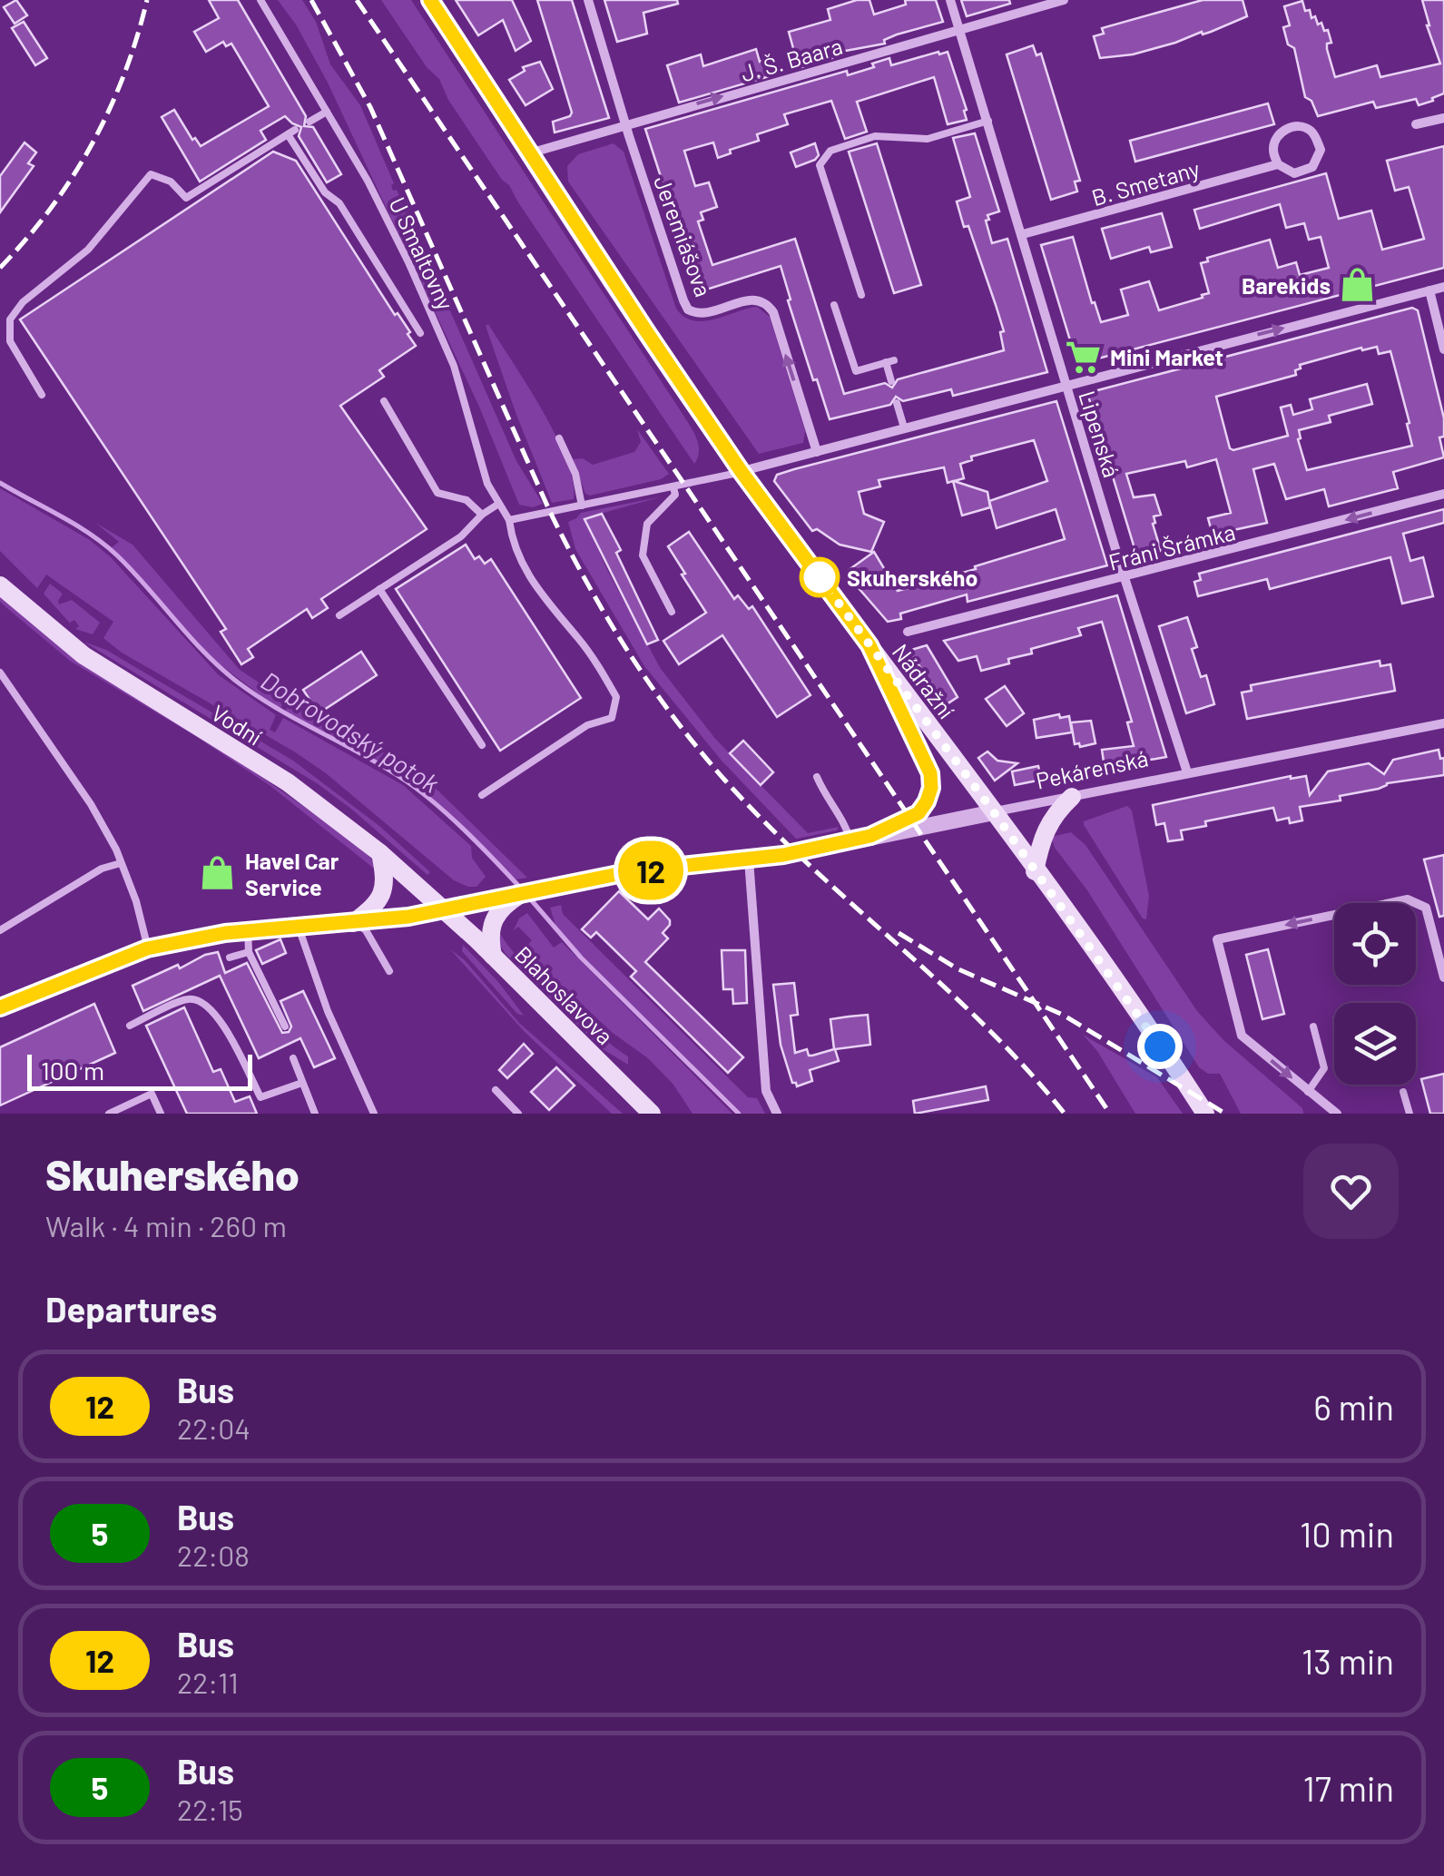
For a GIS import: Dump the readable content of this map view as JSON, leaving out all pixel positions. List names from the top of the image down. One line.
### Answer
{"streets":{"main road":["Nádražní","Vodní","Blahoslavova"],"street":["J. Š. Baara","B. Smetany","Jeremiášova","Lipenská","Fráni Šrámka","Pekárenská"],"lane":["U Smaltovny"]},"crossings":[["J. Š. Baara","Jeremiášova"],["J. Š. Baara","Lipenská"],["J. Š. Baara","Nádražní"],["B. Smetany","Lipenská"],["Lipenská","Fráni Šrámka"],["Lipenská","Pekárenská"],["Nádražní","Pekárenská"],["Vodní","Pekárenská"],["Vodní","Blahoslavova"],["Pekárenská","Blahoslavova"]],"one_way":["J. Š. Baara","Jeremiášova","Fráni Šrámka"],"water":["Dobrovodský potok"],"places":{"shop":["Barekids","Havel Car Service"],"supermarket":["Mini Market"],"other":["Skuherského"]},"lines":["bus line 12"],"scale_bar":"100 m","page":{"on_map":"12","scale":"100 m","heading":[["Skuherského","Walk · 4 min · 260 m"],"Departures"],"list":[{"mark":"12","name":"Bus","note":"22:04","value":"6 min"},{"mark":"5","name":"Bus","note":"22:08","value":"10 min"},{"mark":"12","name":"Bus","note":"22:11","value":"13 min"},{"mark":"5","name":"Bus","note":"22:15","value":"17 min"}]}}
